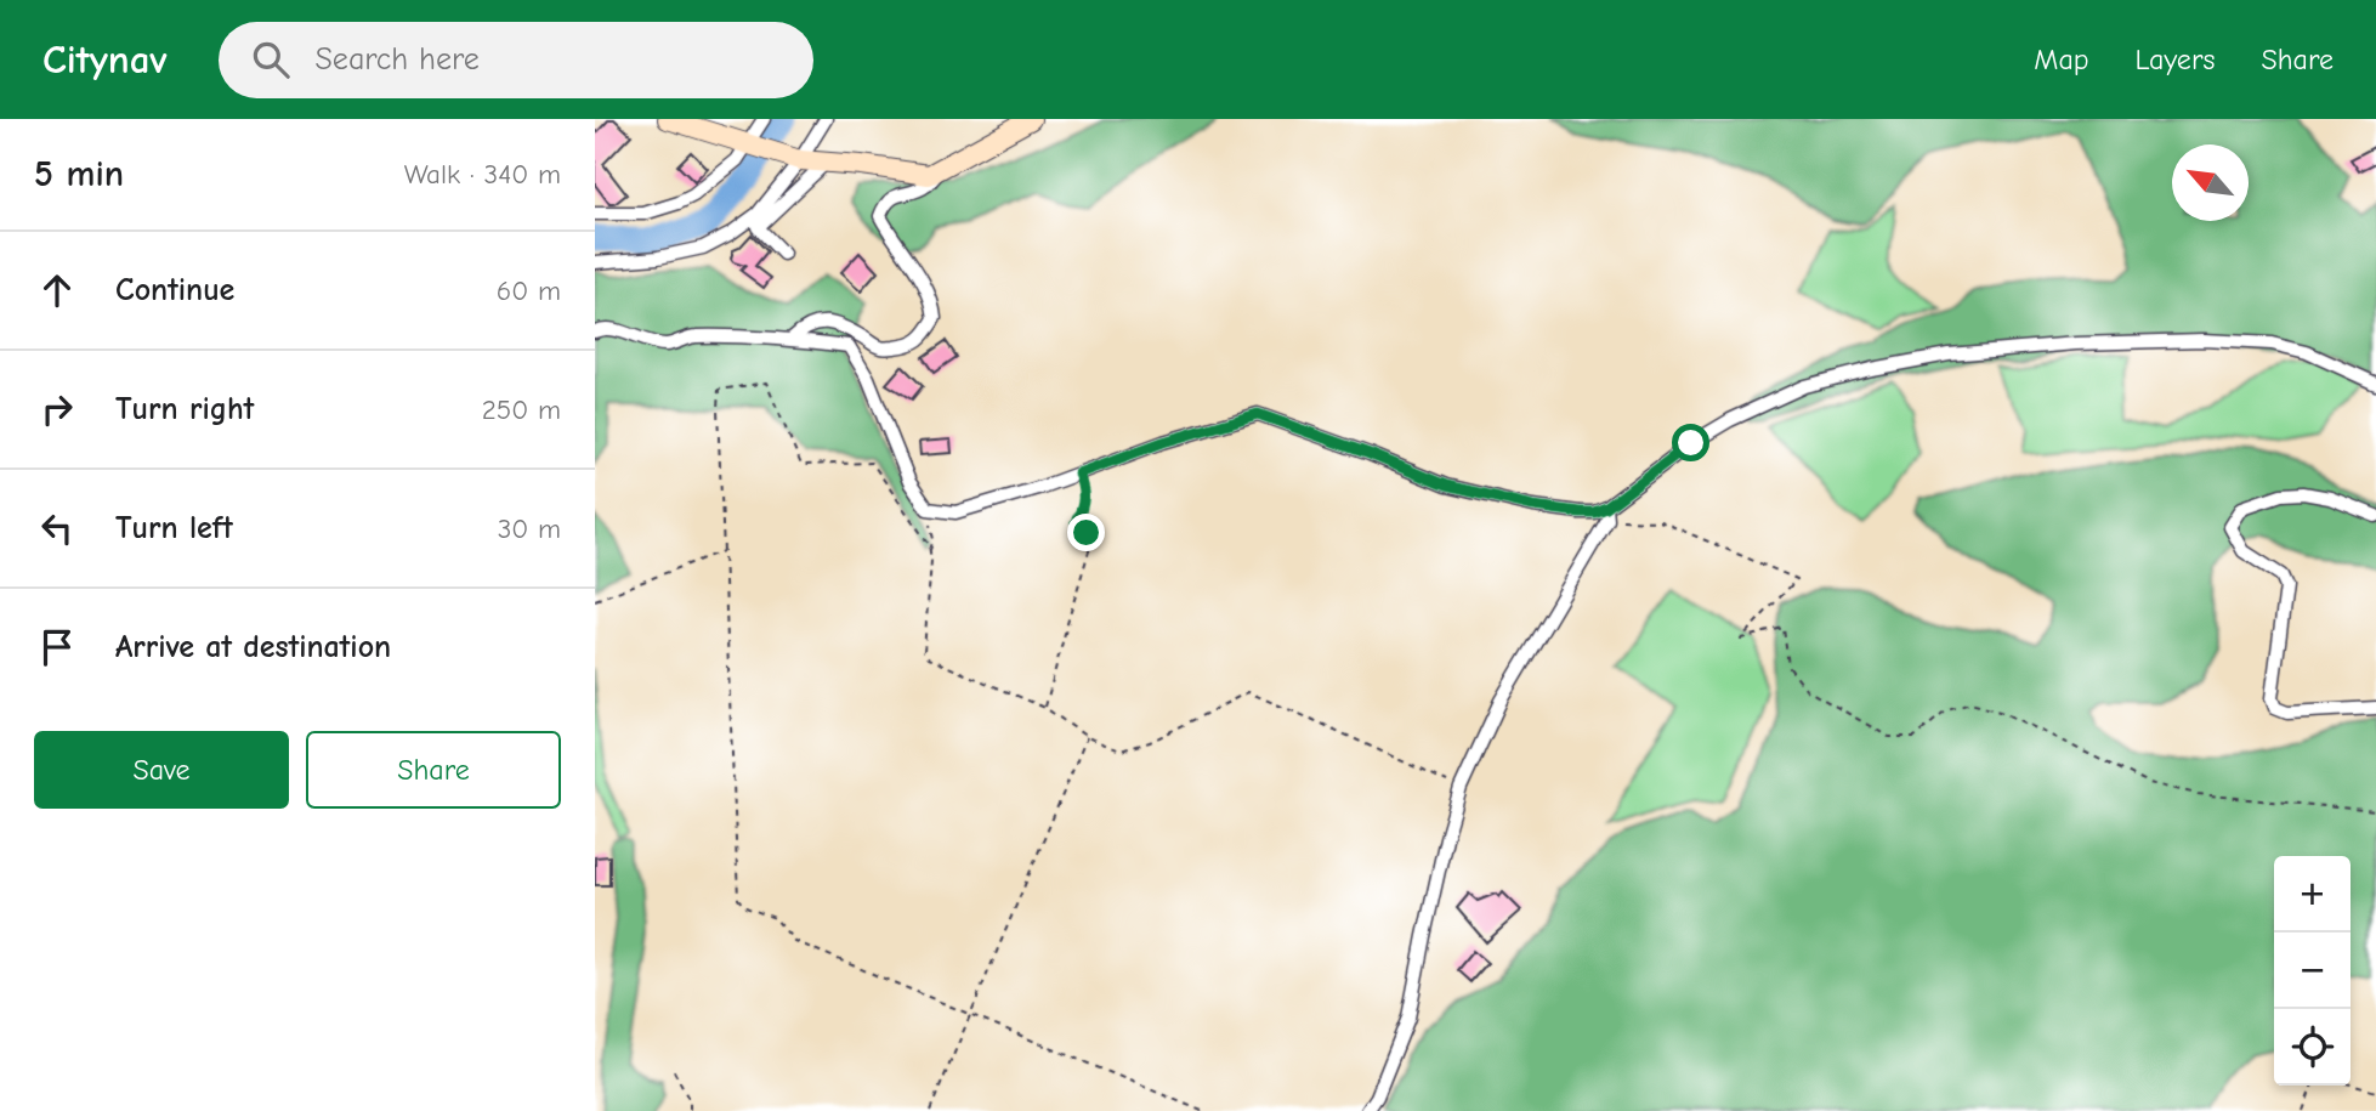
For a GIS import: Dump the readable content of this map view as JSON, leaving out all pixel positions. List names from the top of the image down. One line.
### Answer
{"north":"top left","page":{"header":"Citynav","search":"Search here","nav":["Map","Layers","Share"],"heading":["5 min","Walk · 340 m"],"list":[["Continue","60 m"],["Turn right","250 m"],["Turn left","30 m"],"Arrive at destination"],"buttons":["Save","Share"],"map_buttons":["+","−"]}}
